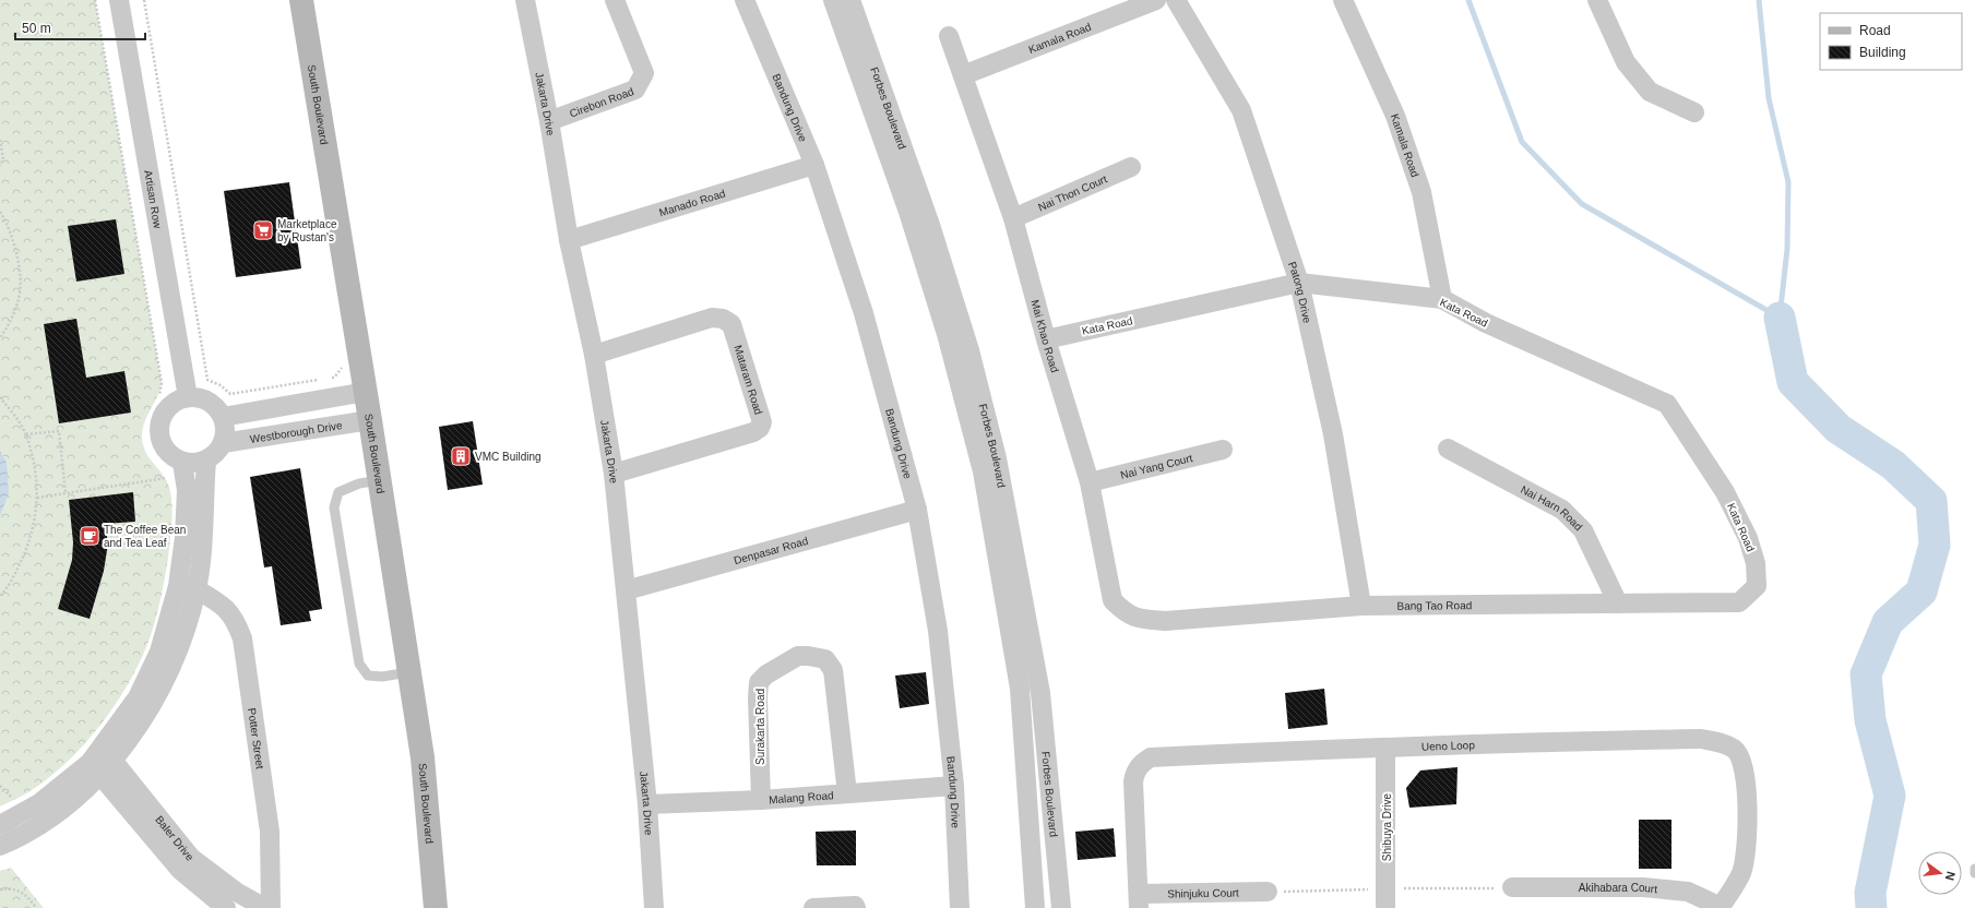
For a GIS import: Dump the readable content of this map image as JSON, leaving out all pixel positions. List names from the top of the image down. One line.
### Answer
{"streets":{"main road":["South Boulevard"],"street":["Kamala Road","Cirebon Road","Jakarta Drive","Bandung Drive","Forbes Boulevard","Nai Thon Court","Artisan Row","Manado Road","Patong Drive","Kata Road","Mai Khao Road","Mataram Road","Westborough Drive","Nai Yang Court","Nai Harn Road","Denpasar Road","Bang Tao Road","Surakarta Road","Potter Street","Ueno Loop","Malang Road","Shibuya Drive","Baler Drive","Akihabara Court","Shinjuku Court"]},"crossings":[["Kamala Road","Kata Road"],["Kamala Road","Mai Khao Road"],["Cirebon Road","Jakarta Drive"],["South Boulevard","Westborough Drive"],["Jakarta Drive","Manado Road"],["Jakarta Drive","Mataram Road"],["Jakarta Drive","Denpasar Road"],["Jakarta Drive","Malang Road"],["Bandung Drive","Manado Road"],["Bandung Drive","Denpasar Road"],["Bandung Drive","Malang Road"],["Nai Thon Court","Mai Khao Road"],["Artisan Row","Westborough Drive"],["Patong Drive","Kata Road"],["Patong Drive","Bang Tao Road"],["Kata Road","Mai Khao Road"],["Kata Road","Bang Tao Road"],["Mai Khao Road","Nai Yang Court"],["Mai Khao Road","Bang Tao Road"],["Nai Harn Road","Bang Tao Road"],["Surakarta Road","Malang Road"],["Ueno Loop","Shibuya Drive"],["Ueno Loop","Akihabara Court"],["Ueno Loop","Shinjuku Court"]],"places":{"supermarket":["Marketplace by Rustan's"],"building":["VMC Building"],"cafe":["The Coffee Bean and Tea Leaf"]},"legend":["Road","Building"],"scale_bar":"50 m","north":"right"}
